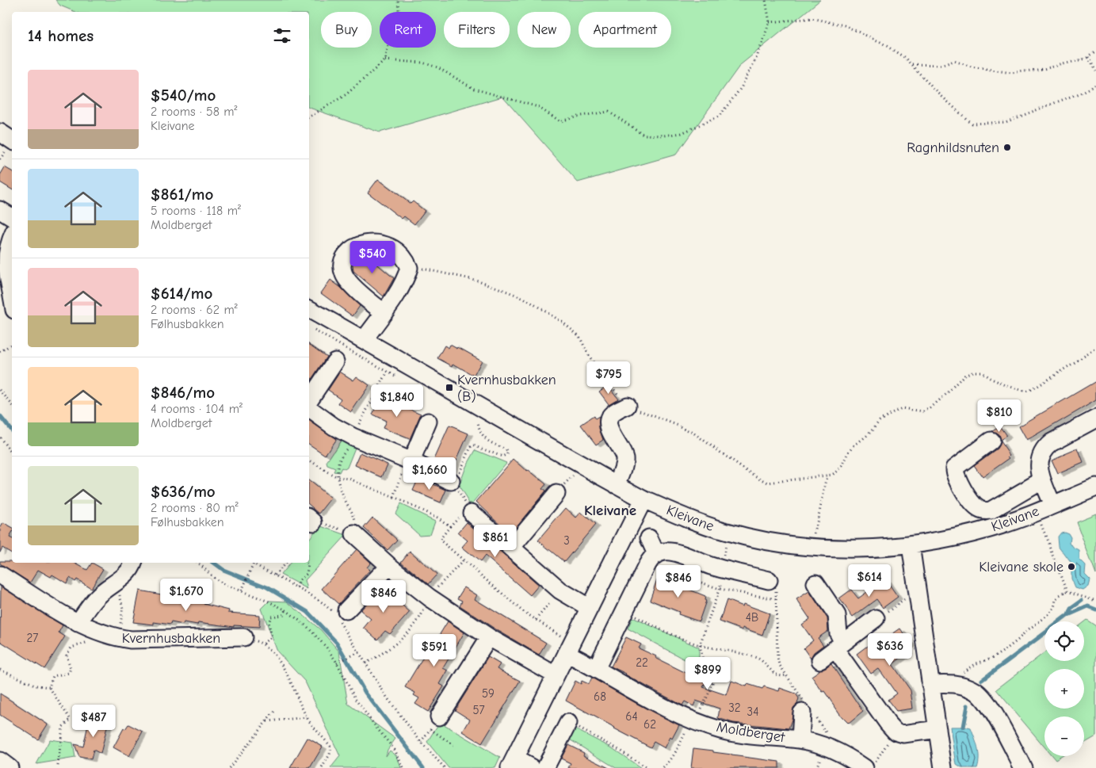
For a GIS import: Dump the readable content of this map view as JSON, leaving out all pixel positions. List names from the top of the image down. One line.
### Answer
{"streets":{"street":["Kleivane","Kvernhusbakken","Moldberget"]},"districts":["Kleivane"],"places":{"other":["Ragnhildsnuten","Kleivane skole"],"transit":["Kvernhusbakken (B)"]},"house_numbers":["3","4B","27","22","59","68","32","57","34","64","62"],"page":{"chip":["Buy","Rent","Filters","New","Apartment"],"heading":"14 homes","list":[{"name":"$540/mo","note":"2 rooms · 58 m² · Kleivane"},{"name":"$861/mo","note":"5 rooms · 118 m² · Moldberget"},{"name":"$614/mo","note":"2 rooms · 62 m² · Følhusbakken"},{"name":"$846/mo","note":"4 rooms · 104 m² · Moldberget"},{"name":"$636/mo","note":"2 rooms · 80 m² · Følhusbakken"}],"price":["$540","$795","$1,840","$810","$1,660","$861","$614","$846","$1,670","$846","$636","$591","$899","$487"],"map_buttons":["+","−"]}}
